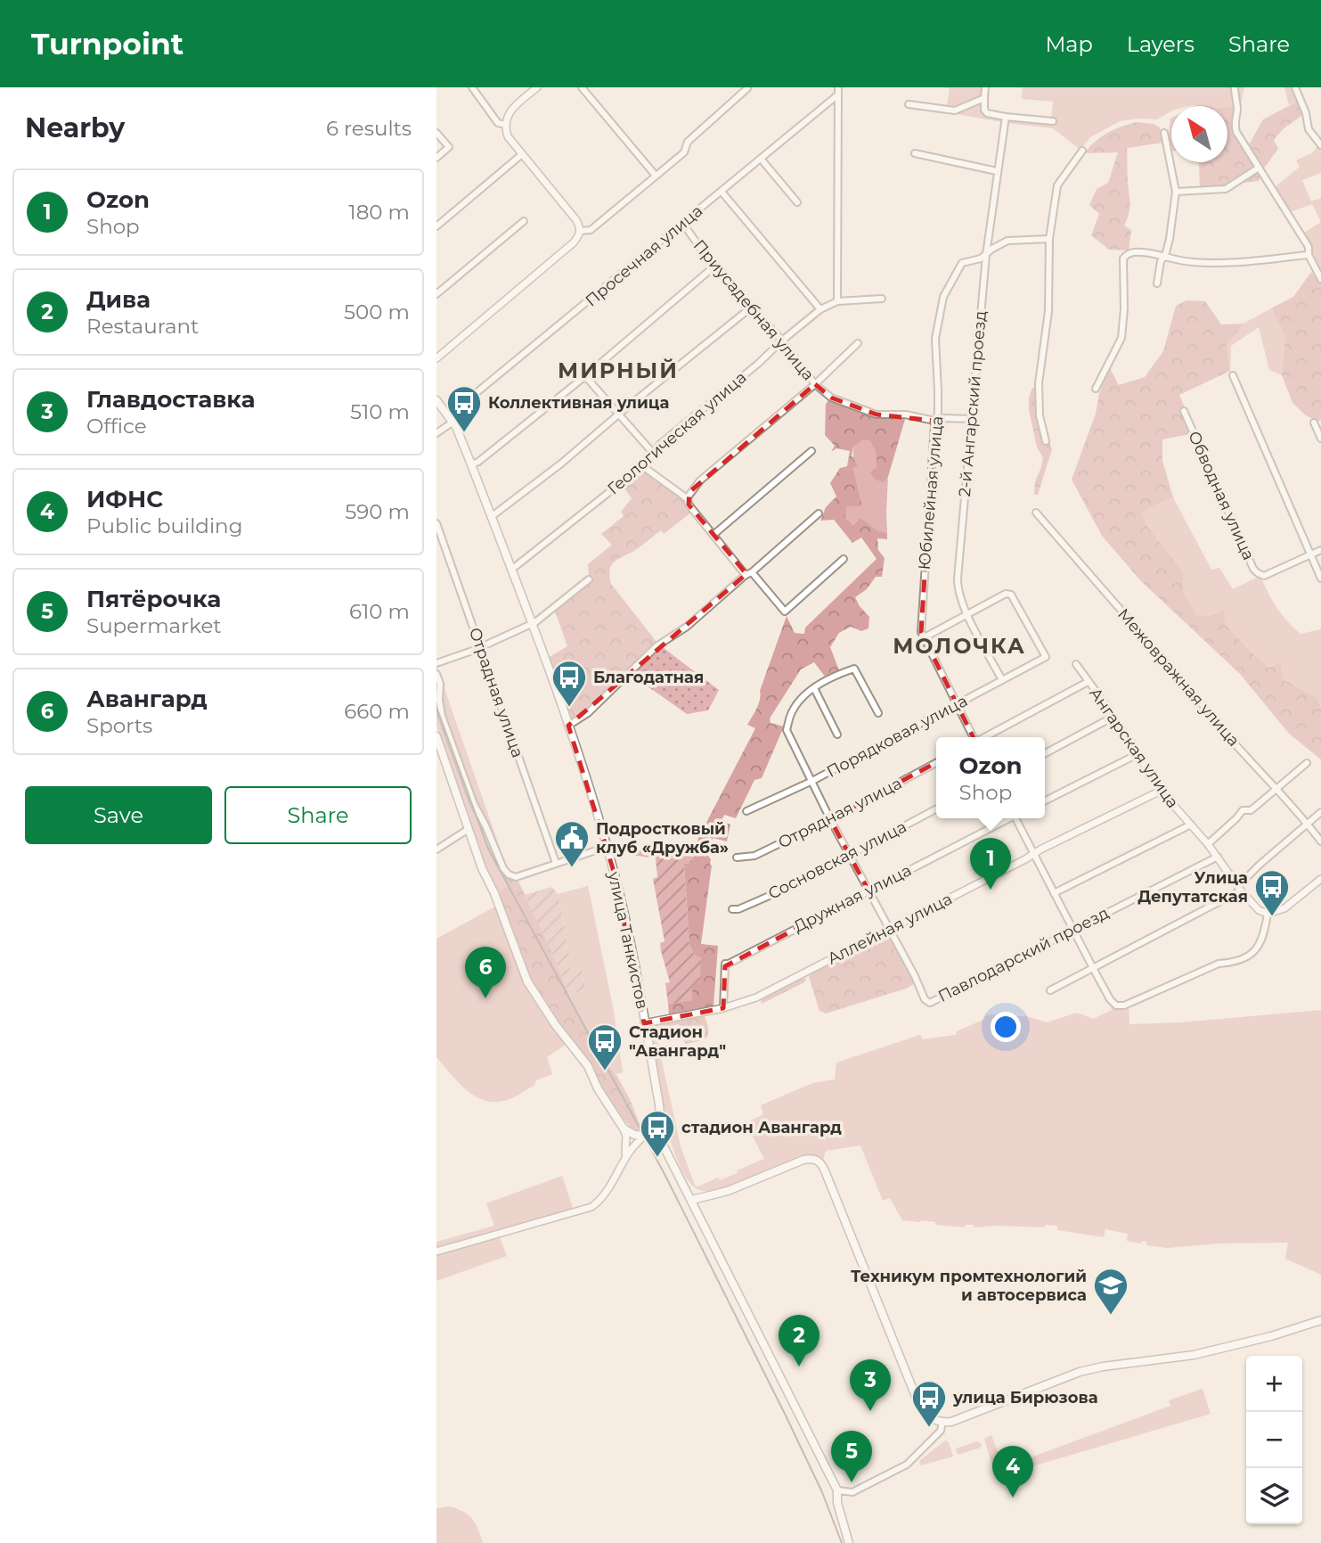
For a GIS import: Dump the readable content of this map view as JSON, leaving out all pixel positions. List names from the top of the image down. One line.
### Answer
{"streets":{"main road":["улица Танкистов"],"street":["Просечная улица","Приусадебная улица","2-й Ангарский проезд","Геологическая улица","Юбилейная улица","Обводная улица","Межовражная улица","Отрадная улица","Порядковая улица","Ангарская улица","Отрядная улица","Сосновская улица","Дружная улица","Аллейная улица","Павлодарский проезд"]},"crossings":[["Просечная улица","Приусадебная улица"],["Просечная улица","улица Танкистов"],["Приусадебная улица","2-й Ангарский проезд"],["Приусадебная улица","Геологическая улица"],["Приусадебная улица","Юбилейная улица"],["2-й Ангарский проезд","Юбилейная улица"],["2-й Ангарский проезд","Порядковая улица"],["Геологическая улица","улица Танкистов"],["Юбилейная улица","Порядковая улица"],["Ангарская улица","Аллейная улица"],["Ангарская улица","Павлодарский проезд"],["Дружная улица","Аллейная улица"],["Аллейная улица","улица Танкистов"],["Аллейная улица","Павлодарский проезд"]],"districts":["МИРНЫЙ","МОЛОЧКА"],"places":{"bus stop":["Коллективная улица","Благодатная","Улица Депутатская","Стадион \"Авангард\"","стадион Авангард","улица Бирюзова"],"public building":["Подростковый клуб «Дружба»"],"school or university":["Техникум промтехнологий и автосервиса"]},"north":"top left","page":{"header":"Turnpoint","nav":["Map","Layers","Share"],"heading":["Nearby","6 results"],"list":[{"mark":"1","name":"Ozon","note":"Shop","value":"180 m"},{"mark":"2","name":"Дива","note":"Restaurant","value":"500 m"},{"mark":"3","name":"Главдоставка","note":"Office","value":"510 m"},{"mark":"4","name":"ИФНС","note":"Public building","value":"590 m"},{"mark":"5","name":"Пятёрочка","note":"Supermarket","value":"610 m"},{"mark":"6","name":"Авангард","note":"Sports","value":"660 m"}],"popup":["Ozon","Shop"],"buttons":["Save","Share"],"pins":["1","6","2","3","5","4"],"map_buttons":["+","−"]}}
